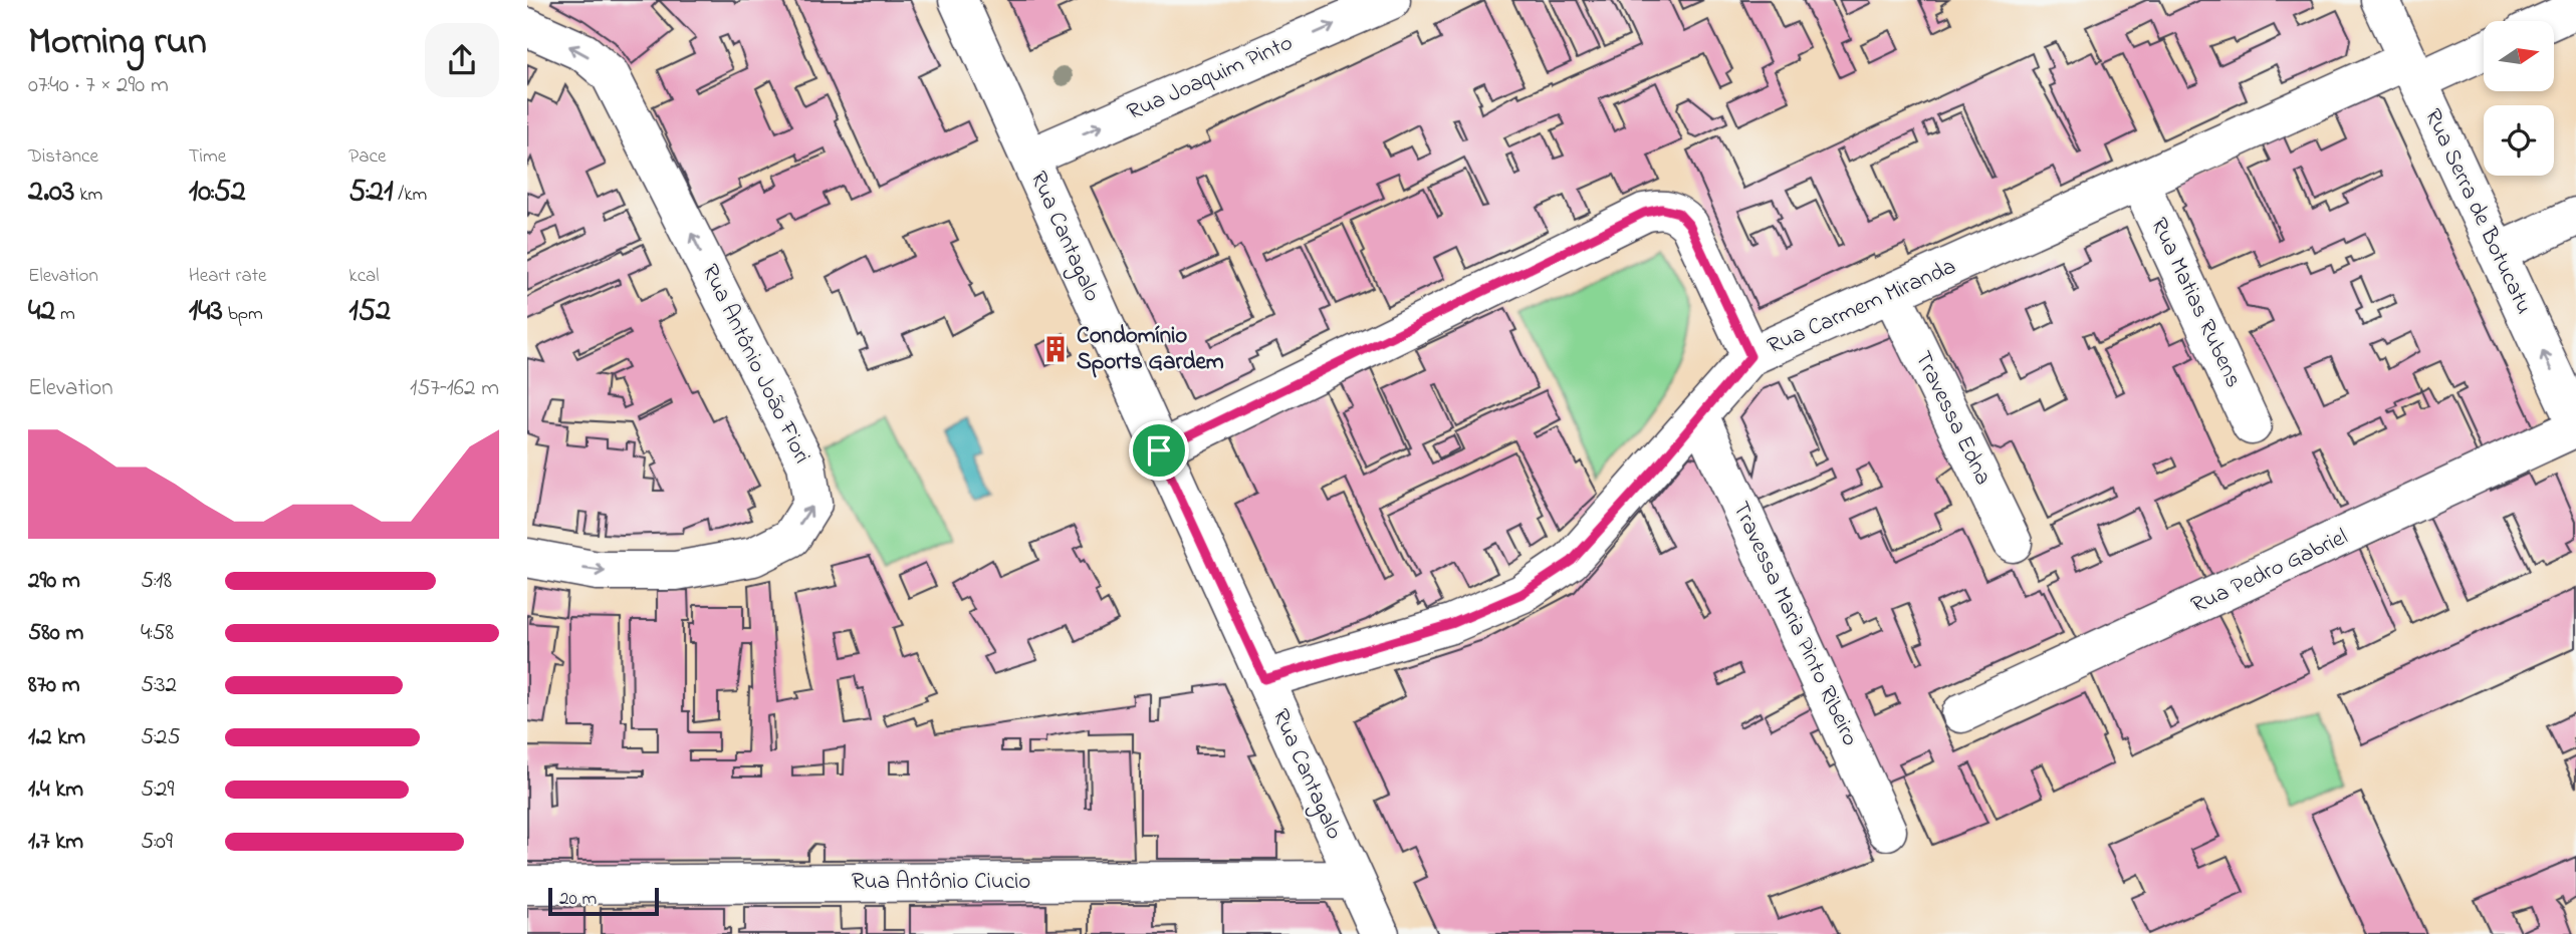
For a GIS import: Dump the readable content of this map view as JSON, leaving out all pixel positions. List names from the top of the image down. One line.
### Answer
{"streets":{"street":["Rua Joaquim Pinto","Rua Serra de Botucatu","Rua Cantagalo","Rua Matias Rubens","Rua Carmem Miranda","Rua Antônio João Fiori","Travessa Edna","Rua Pedro Gabriel","Travessa Maria Pinto Ribeiro","Rua Antônio Ciucio"]},"crossings":[["Rua Joaquim Pinto","Rua Cantagalo"],["Rua Serra de Botucatu","Rua Carmem Miranda"],["Rua Serra de Botucatu","Rua Pedro Gabriel"],["Rua Cantagalo","Rua Carmem Miranda"],["Rua Cantagalo","Rua Antônio Ciucio"],["Rua Matias Rubens","Rua Carmem Miranda"],["Rua Carmem Miranda","Travessa Edna"],["Rua Carmem Miranda","Travessa Maria Pinto Ribeiro"]],"one_way":["Rua Joaquim Pinto","Rua Serra de Botucatu"],"places":{"building":["Condomínio Sports Gardem"]},"scale_bar":"20 m","north":"right","page":{"heading":["Morning run","07:40 · 7 × 290 m"],"stats":[["Distance","2.03 km"],["Time","10:52"],["Pace","5:21 /km"],["Elevation","42 m"],["Heart rate","143 bpm"],["kcal","152"]],"chart":["Elevation","157–162 m"],"list":[{"name":"290 m","note":"5:18"},{"name":"580 m","note":"4:58"},{"name":"870 m","note":"5:32"},{"name":"1.2 km","note":"5:25"},{"name":"1.4 km","note":"5:29"},{"name":"1.7 km","note":"5:09"}],"scale":"20 m"}}
